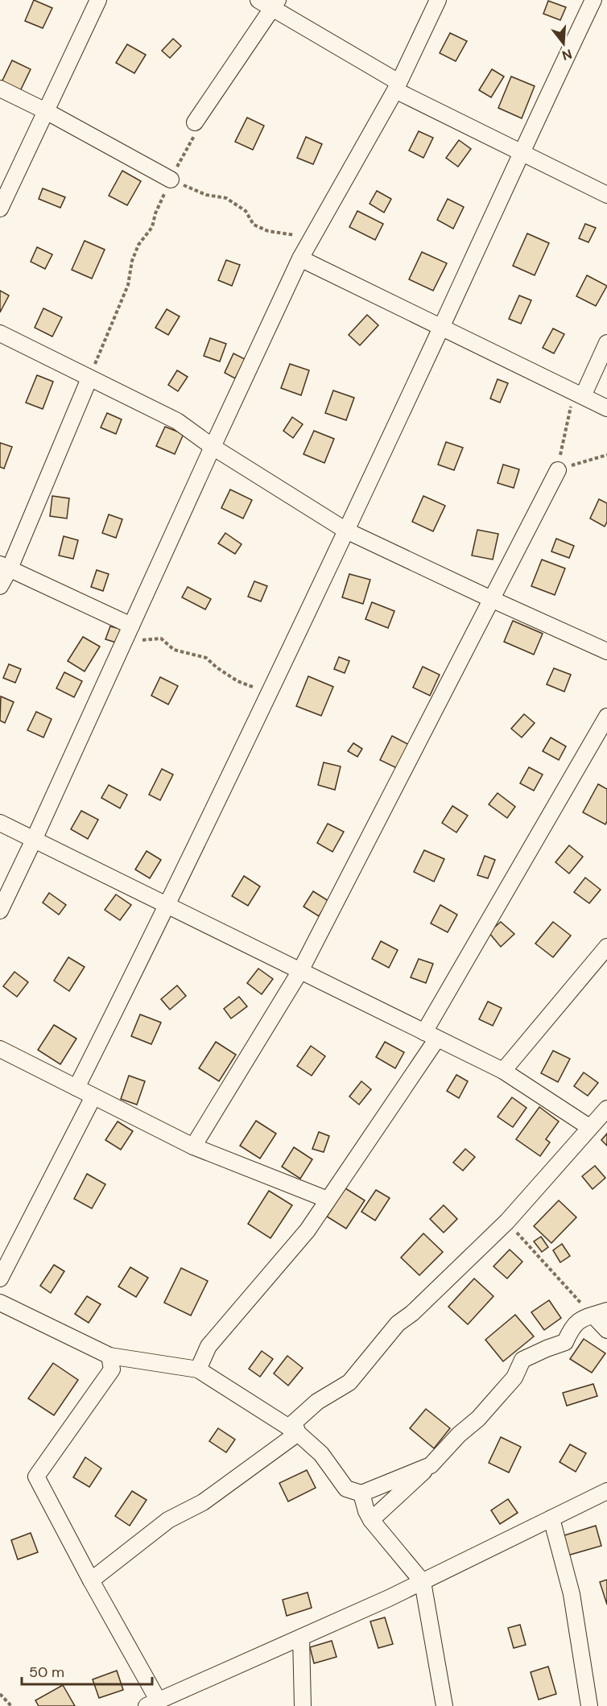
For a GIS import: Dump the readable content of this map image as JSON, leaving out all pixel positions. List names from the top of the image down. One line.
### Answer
{"scale_bar":"50 m","north":"bottom"}
